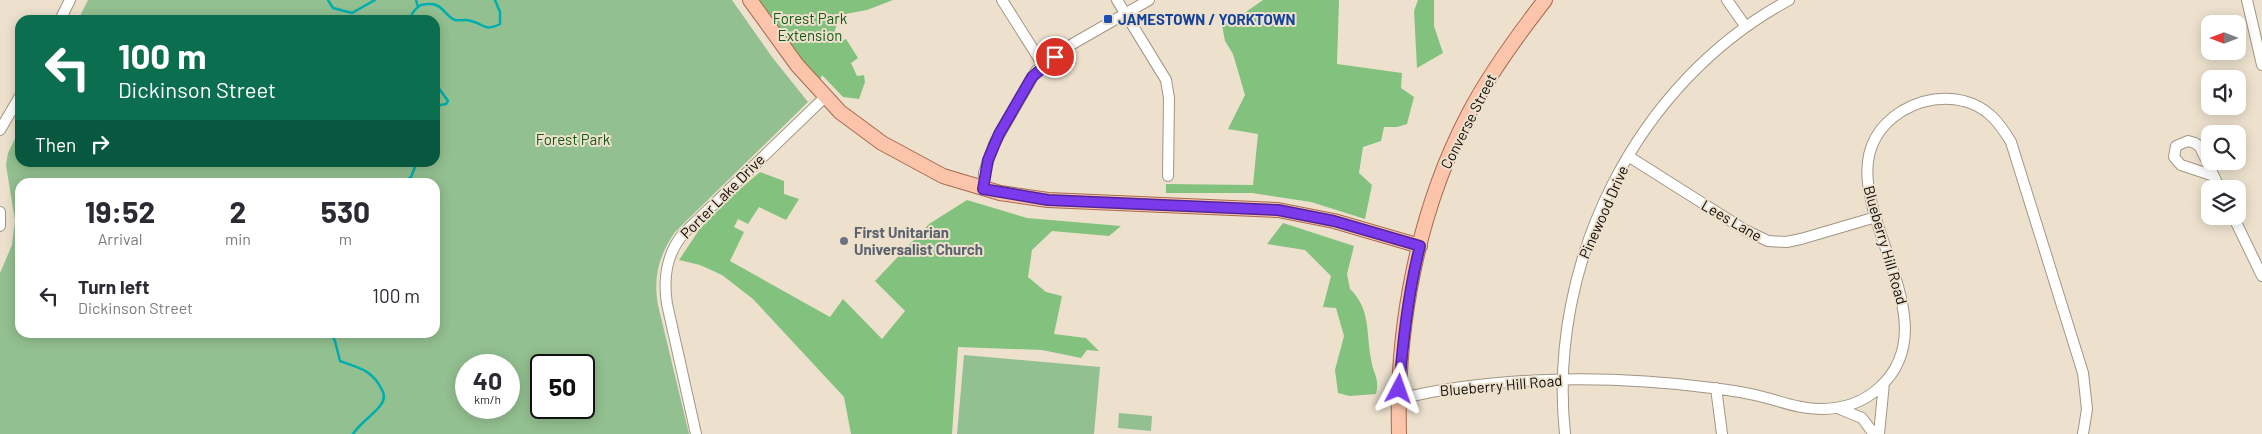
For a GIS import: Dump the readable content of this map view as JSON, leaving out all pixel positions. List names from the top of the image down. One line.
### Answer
{"streets":{"main road":["Converse Street"],"street":["Porter Lake Drive","Pinewood Drive","Lees Lane","Blueberry Hill Road"]},"crossings":[["Converse Street","Blueberry Hill Road"],["Pinewood Drive","Lees Lane"],["Pinewood Drive","Blueberry Hill Road"],["Lees Lane","Blueberry Hill Road"]],"parks":["Forest Park Extension","Forest Park"],"places":{"transit":["JAMESTOWN / YORKTOWN"],"other":["First Unitarian Universalist Church"]},"north":"left","page":{"turn":["100 m","Dickinson Street"],"then":"Then","eta":["19:52","Arrival","2","min","530","m"],"list":[{"name":"Turn left","note":"Dickinson Street","value":"100 m"}],"speed":"40 km/h","limit":"50"}}
